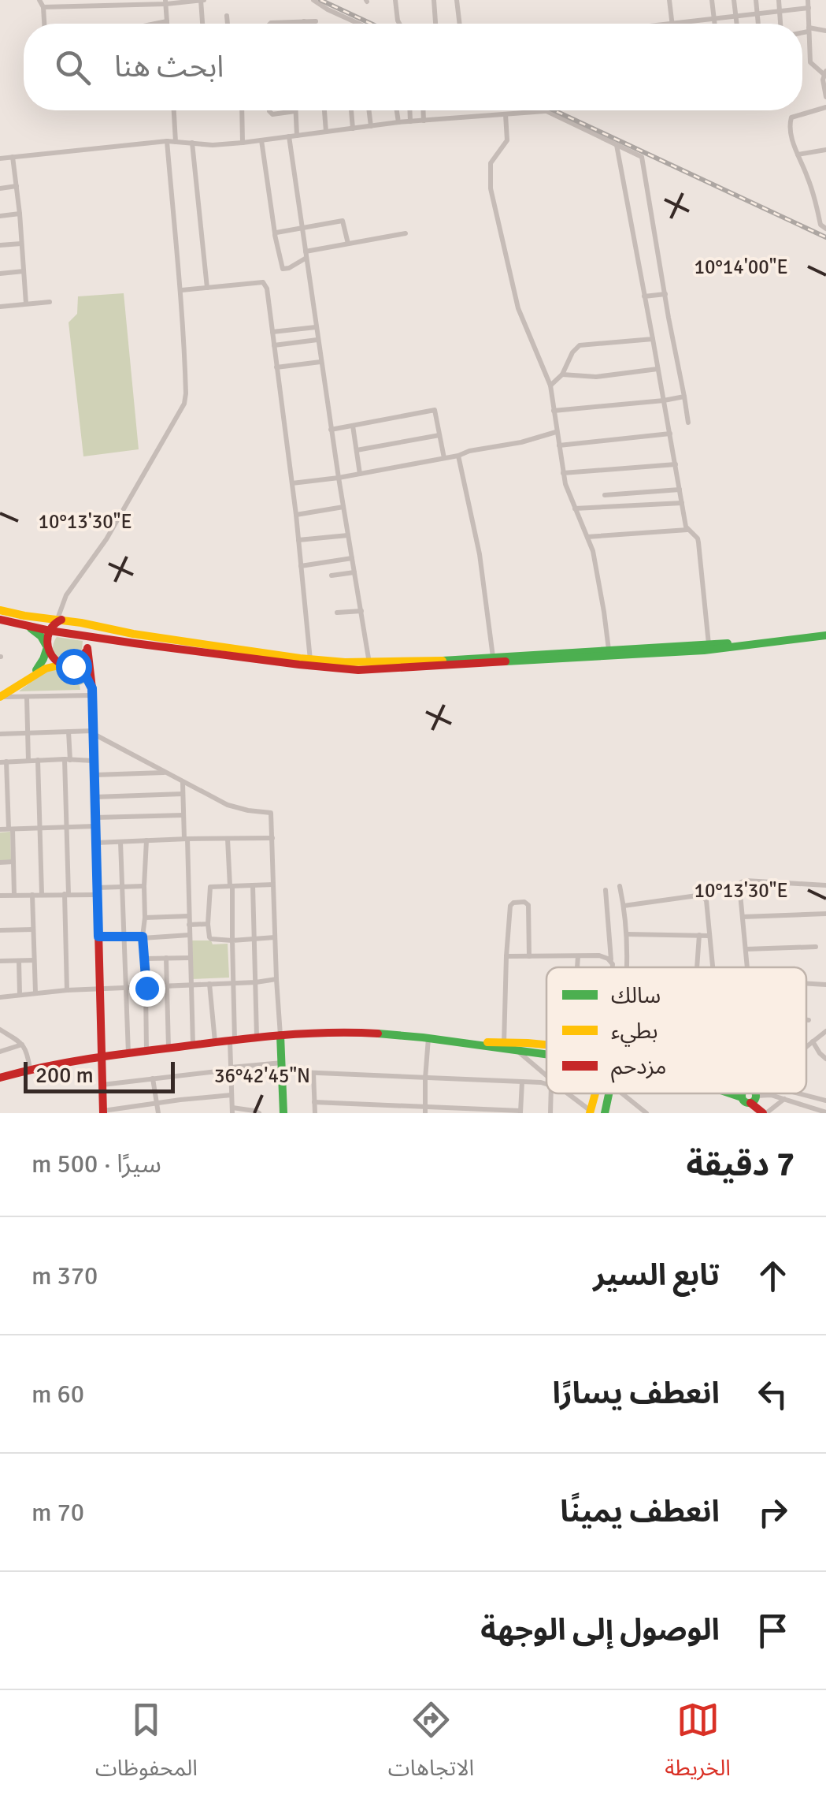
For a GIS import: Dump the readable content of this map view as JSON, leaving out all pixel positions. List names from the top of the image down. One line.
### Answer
{"legend":["سالك","بطيء","مزدحم"],"scale_bar":"200 m","page":{"search":"ابحث هنا","scale":"200 m","heading":["7 دقيقة","سيرًا · 500 m"],"list":[["تابع السير","370 m"],["انعطف يسارًا","60 m"],["انعطف يمينًا","70 m"],"الوصول إلى الوجهة"],"nav":["الخريطة","الاتجاهات","المحفوظات"]},"coordinates":["10°14'00\"E","10°13'30\"E","36°42'45\"N"]}
